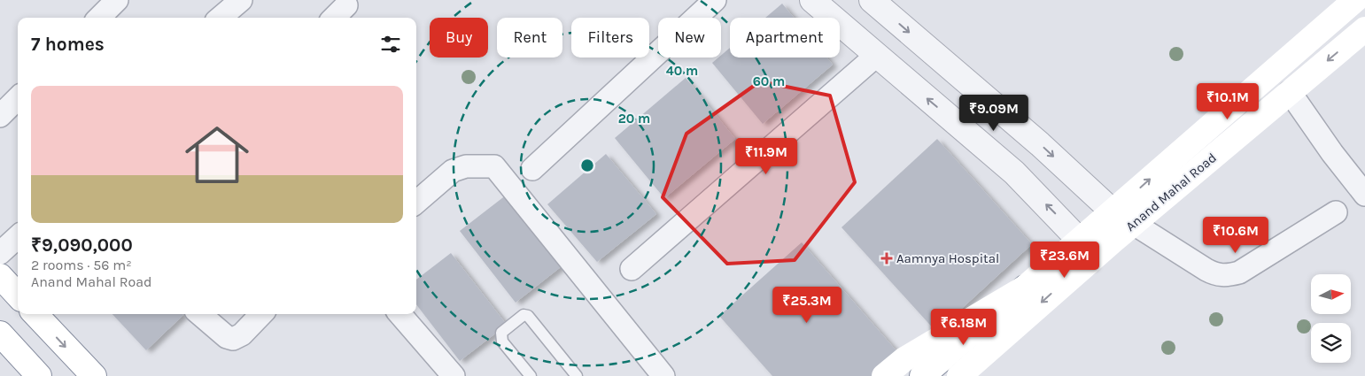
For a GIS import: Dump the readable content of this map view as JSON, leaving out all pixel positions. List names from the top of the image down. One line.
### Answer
{"streets":{"main road":["Anand Mahal Road"]},"places":{"health":["Aamnya Hospital"]},"north":"right","page":{"chip":["Buy","Rent","Filters","New","Apartment"],"heading":"7 homes","list":[{"name":"₹9,090,000","note":"2 rooms · 56 m² · Anand Mahal Road"}],"price":["₹10.1M","₹9.09M","₹11.9M","₹10.6M","₹23.6M","₹25.3M","₹6.18M"]},"rings":["40 m","60 m","20 m"]}
